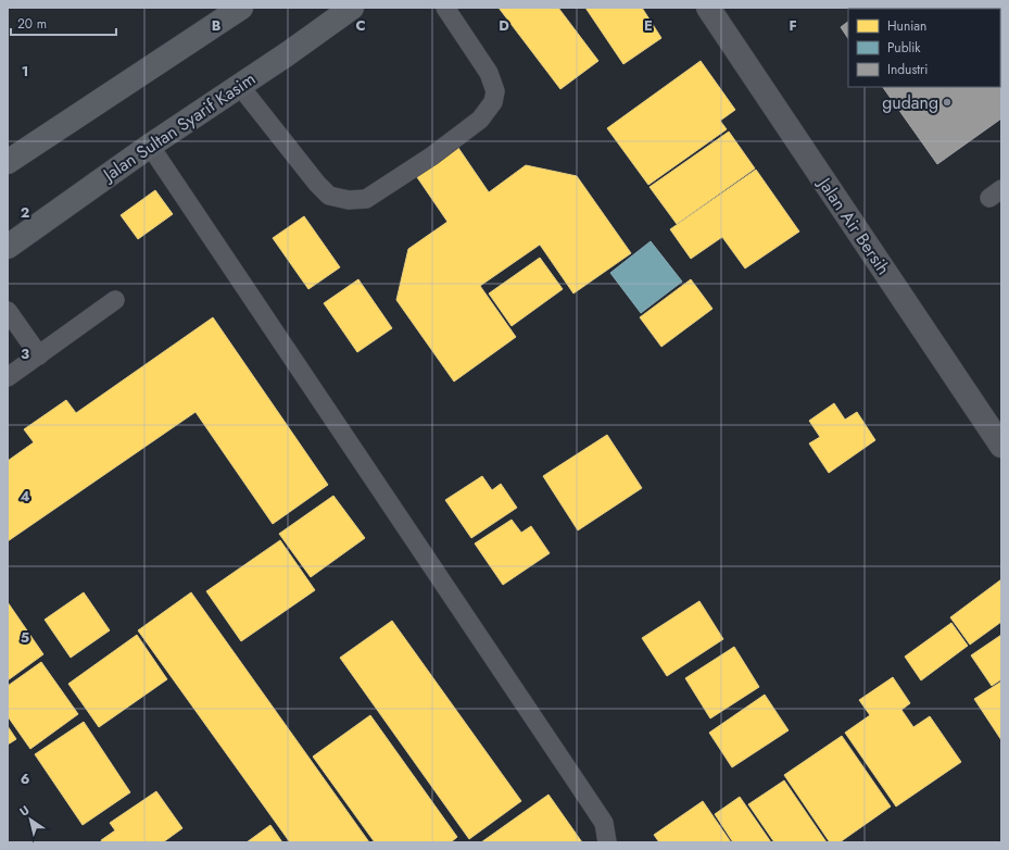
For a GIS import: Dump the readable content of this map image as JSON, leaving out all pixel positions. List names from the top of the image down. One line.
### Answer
{"streets":{"street":["Jalan Sultan Syarif Kasim","Jalan Air Bersih"]},"places":["gudang"],"legend":["Hunian","Publik","Industri"],"scale_bar":"20 m","north":"top left","grid":{"columns":["B","C","D","E","F"],"rows":["1","2","3","4","5","6"]}}
